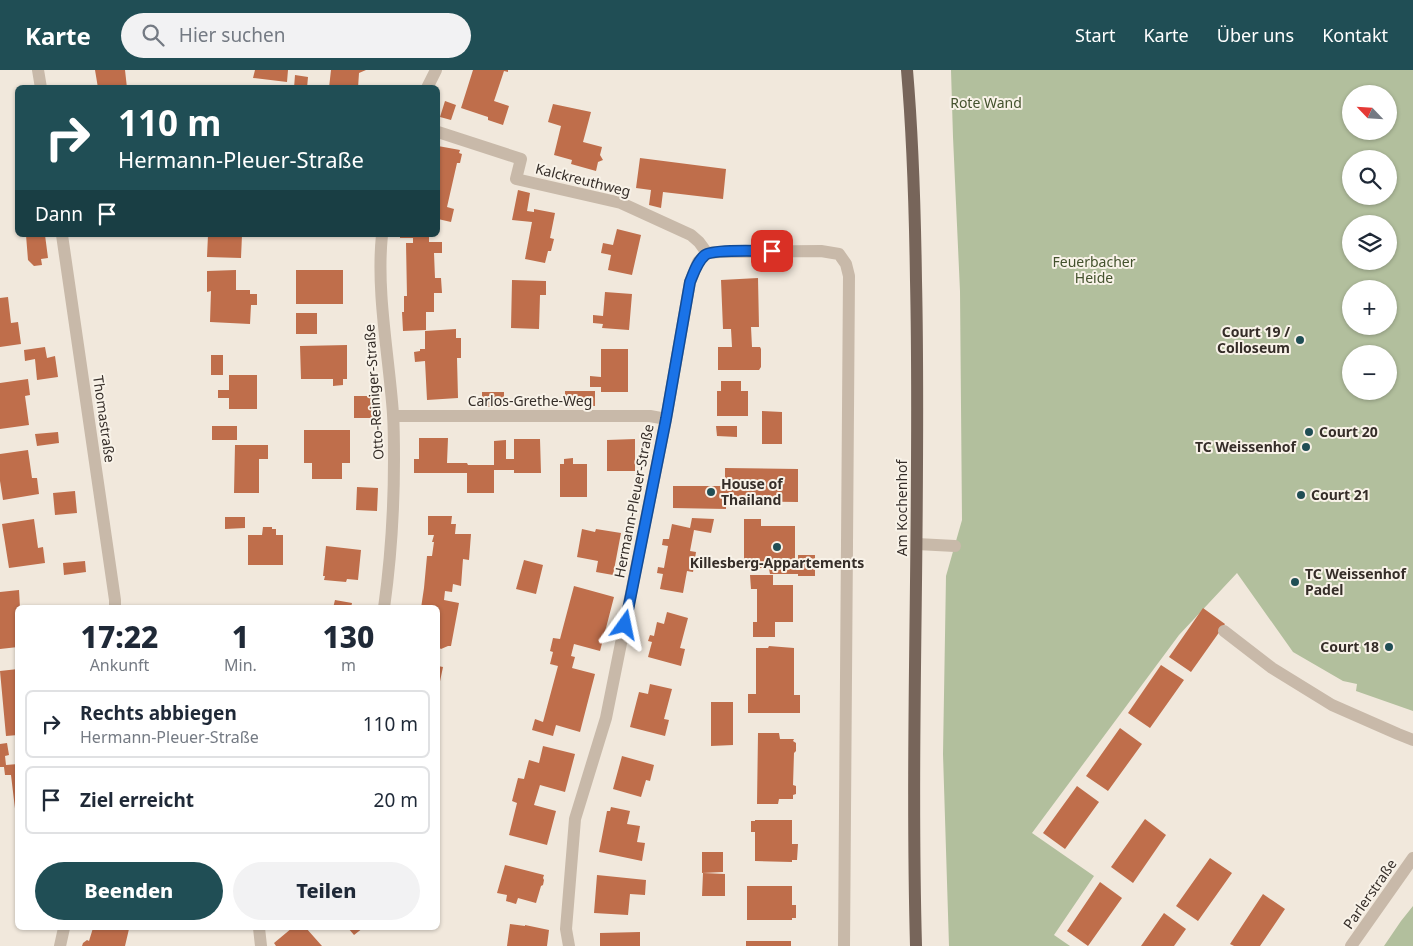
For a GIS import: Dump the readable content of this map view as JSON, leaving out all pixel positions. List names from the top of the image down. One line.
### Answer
{"streets":{"main road":["Am Kochenhof"],"street":["Kalckreuthweg","Otto-Reiniger-Straße","Carlos-Grethe-Weg","Thomastraße","Hermann-Pleuer-Straße","Parlerstraße"]},"crossings":[["Kalckreuthweg","Hermann-Pleuer-Straße"],["Otto-Reiniger-Straße","Carlos-Grethe-Weg"],["Carlos-Grethe-Weg","Hermann-Pleuer-Straße"]],"parks":["Rote Wand","Feuerbacher Heide"],"places":["Court 19 / Colloseum","Court 20","TC Weissenhof","House of Thailand","Court 21","Killesberg-Appartements","TC Weissenhof Padel","Court 18"],"north":"top left","page":{"header":"Karte","search":"Hier suchen","nav":["Start","Karte","Über uns","Kontakt"],"map_buttons":["+","−"],"turn":["110 m","Hermann-Pleuer-Straße"],"then":"Dann","eta":["17:22","Ankunft","1","Min.","130","m"],"list":[{"name":"Rechts abbiegen","note":"Hermann-Pleuer-Straße","value":"110 m"},{"name":"Ziel erreicht","value":"20 m"}],"buttons":["Beenden","Teilen"]}}
